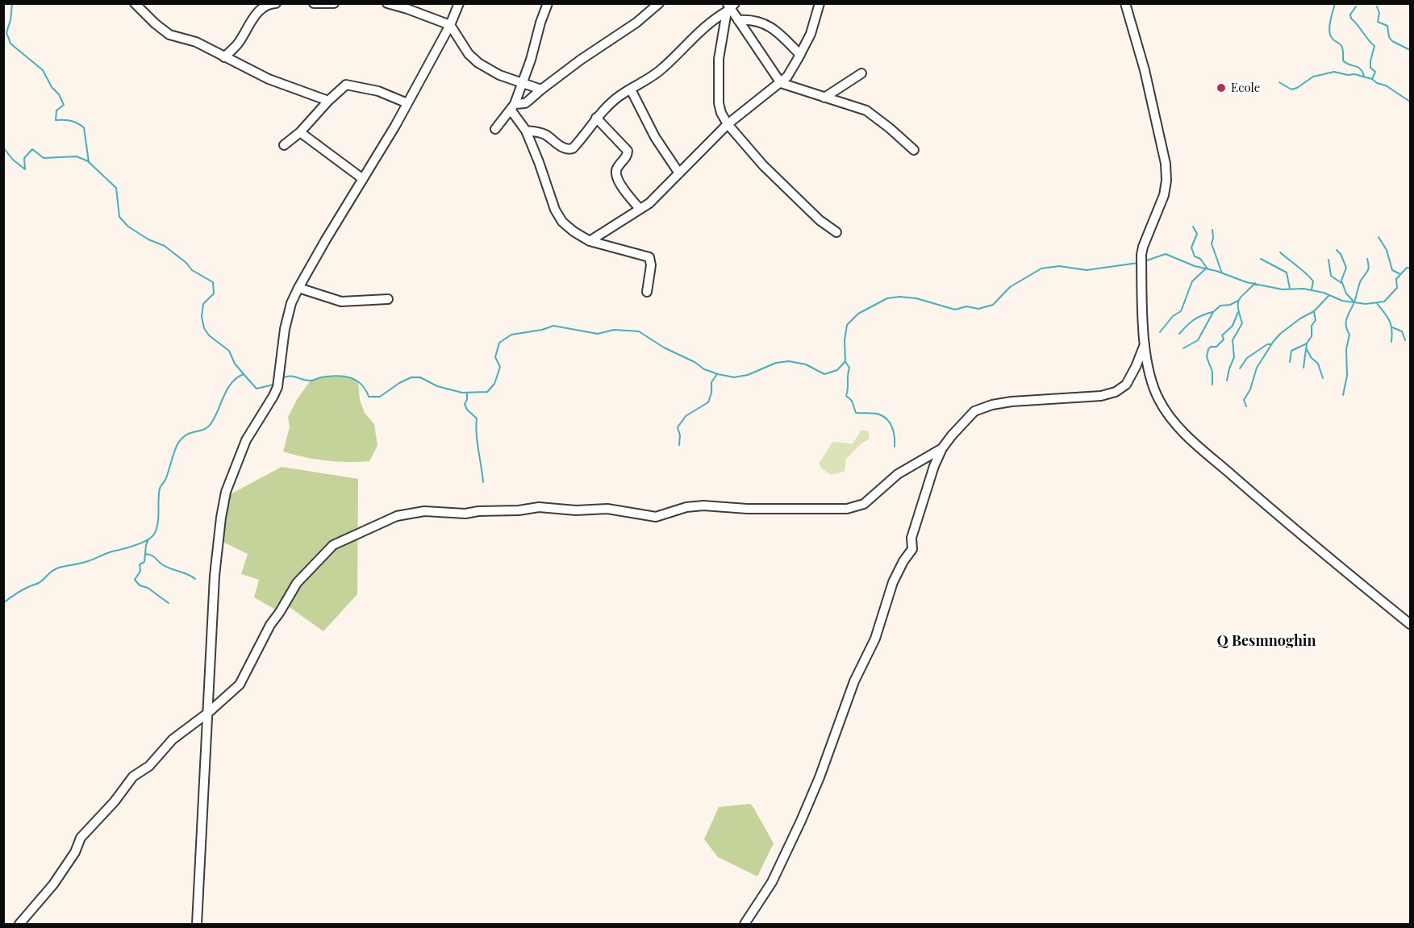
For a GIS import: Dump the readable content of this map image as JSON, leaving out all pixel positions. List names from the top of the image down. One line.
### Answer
{"districts":["Q Besmnoghin"],"places":["Ecole"]}
